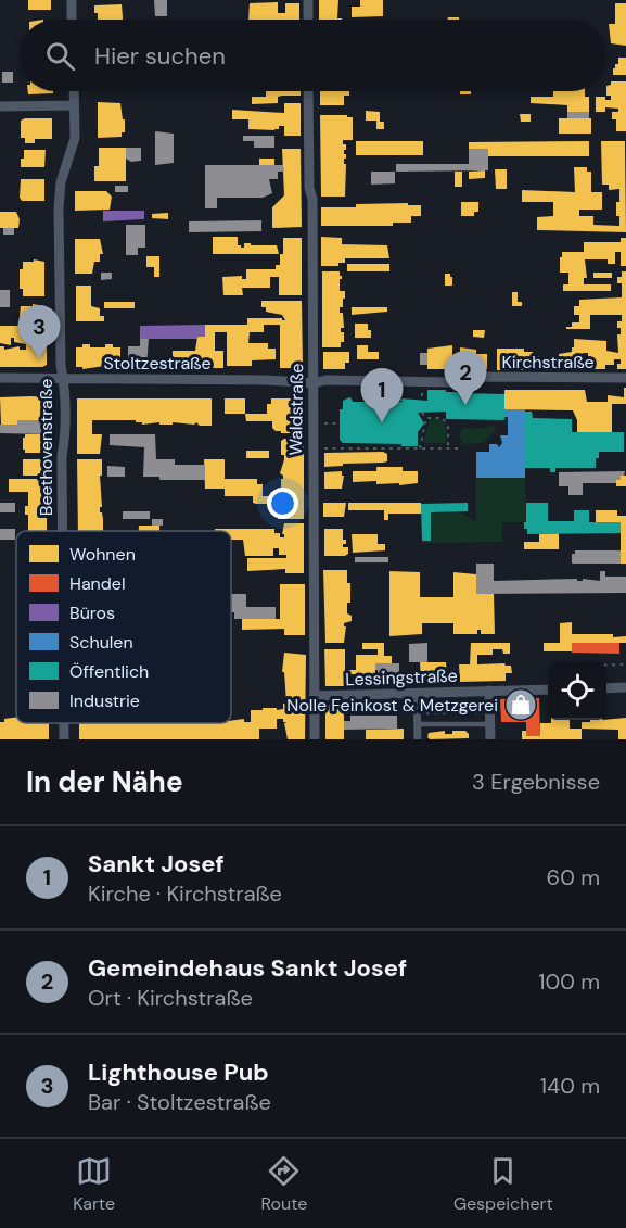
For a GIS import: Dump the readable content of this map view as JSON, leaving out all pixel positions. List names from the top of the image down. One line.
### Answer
{"streets":{"street":["Kirchstraße","Stoltzestraße","Waldstraße","Beethovenstraße","Lessingstraße"]},"crossings":[["Kirchstraße","Stoltzestraße"],["Kirchstraße","Waldstraße"],["Stoltzestraße","Waldstraße"],["Stoltzestraße","Beethovenstraße"],["Waldstraße","Lessingstraße"]],"places":{"shop":["Nolle Feinkost & Metzgerei"]},"legend":["Wohnen","Handel","Büros","Schulen","Öffentlich","Industrie"],"page":{"search":"Hier suchen","pins":["3","2","1"],"heading":["In der Nähe","3 Ergebnisse"],"list":[{"mark":"1","name":"Sankt Josef","note":"Kirche · Kirchstraße","value":"60 m"},{"mark":"2","name":"Gemeindehaus Sankt Josef","note":"Ort · Kirchstraße","value":"100 m"},{"mark":"3","name":"Lighthouse Pub","note":"Bar · Stoltzestraße","value":"140 m"}],"nav":["Karte","Route","Gespeichert"]}}
